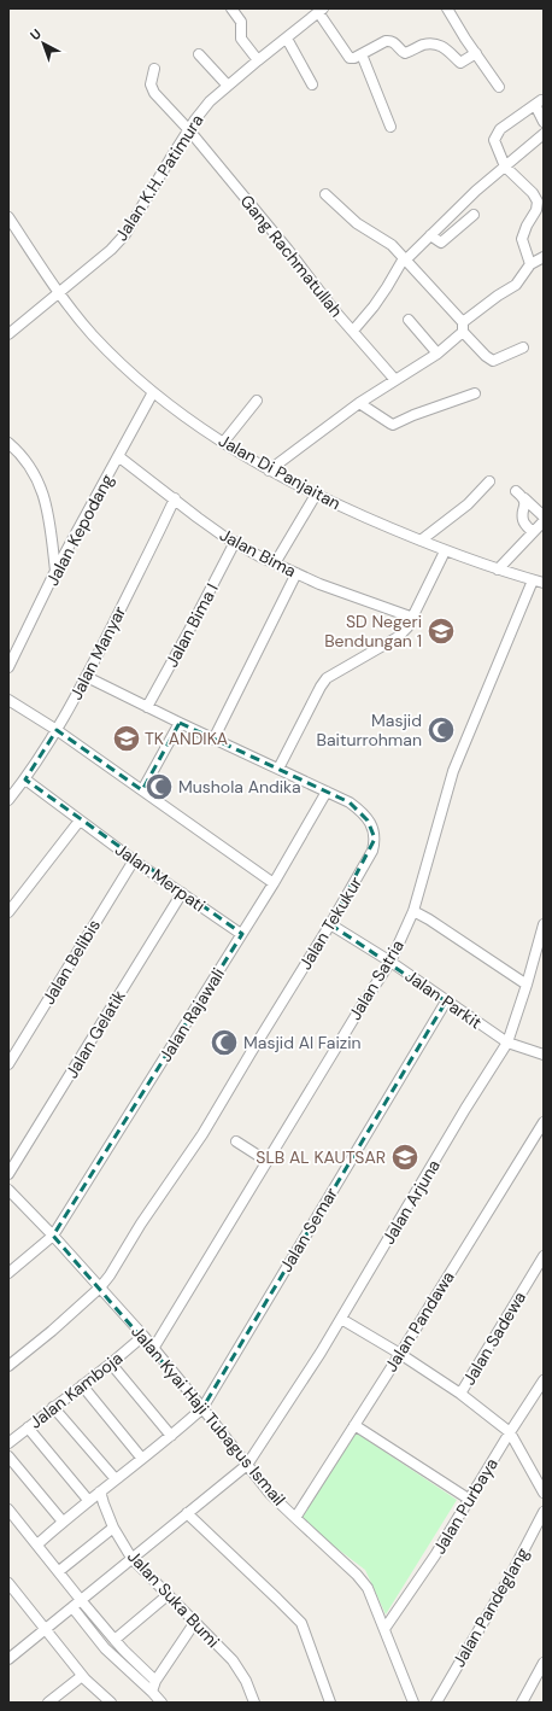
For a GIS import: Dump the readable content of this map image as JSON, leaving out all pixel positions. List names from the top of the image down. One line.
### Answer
{"streets":{"street":["Jalan K.H. Patimura","Gang Rachmatullah","Jalan Di Panjaitan","Jalan Kepodang","Jalan Bima","Jalan Bima I","Jalan Manyar","Jalan Merpati","Jalan Tekukur","Jalan Belibis","Jalan Satria","Jalan Parkit","Jalan Rajawali","Jalan Gelatik","Jalan Arjuna","Jalan Semar","Jalan Pandawa","Jalan Sadewa","Jalan Kamboja","Jalan Kyai Haji Tubagus Ismail","Jalan Purbaya","Jalan Suka Bumi","Jalan Pandeglang"]},"crossings":[["Jalan K.H. Patimura","Gang Rachmatullah"],["Jalan K.H. Patimura","Jalan Di Panjaitan"],["Jalan Di Panjaitan","Jalan Kepodang"],["Jalan Di Panjaitan","Jalan Satria"],["Jalan Kepodang","Jalan Bima"],["Jalan Bima","Jalan Bima I"],["Jalan Bima","Jalan Manyar"],["Jalan Bima I","Jalan Tekukur"],["Jalan Manyar","Jalan Merpati"],["Jalan Manyar","Jalan Tekukur"],["Jalan Merpati","Jalan Belibis"],["Jalan Merpati","Jalan Rajawali"],["Jalan Merpati","Jalan Gelatik"],["Jalan Tekukur","Jalan Parkit"],["Jalan Tekukur","Jalan Rajawali"],["Jalan Tekukur","Jalan Kyai Haji Tubagus Ismail"],["Jalan Satria","Jalan Parkit"],["Jalan Satria","Jalan Kyai Haji Tubagus Ismail"],["Jalan Parkit","Jalan Arjuna"],["Jalan Parkit","Jalan Semar"],["Jalan Rajawali","Jalan Kyai Haji Tubagus Ismail"],["Jalan Arjuna","Jalan Kyai Haji Tubagus Ismail"],["Jalan Arjuna","Jalan Suka Bumi"],["Jalan Semar","Jalan Kyai Haji Tubagus Ismail"],["Jalan Semar","Jalan Suka Bumi"],["Jalan Pandawa","Jalan Kyai Haji Tubagus Ismail"],["Jalan Kamboja","Jalan Kyai Haji Tubagus Ismail"],["Jalan Kyai Haji Tubagus Ismail","Jalan Purbaya"]],"places":{"school or university":["SD Negeri Bendungan 1","TK ANDIKA","SLB AL KAUTSAR"],"mosque":["Masjid Baiturrohman","Mushola Andika","Masjid Al Faizin"]},"north":"top left"}
